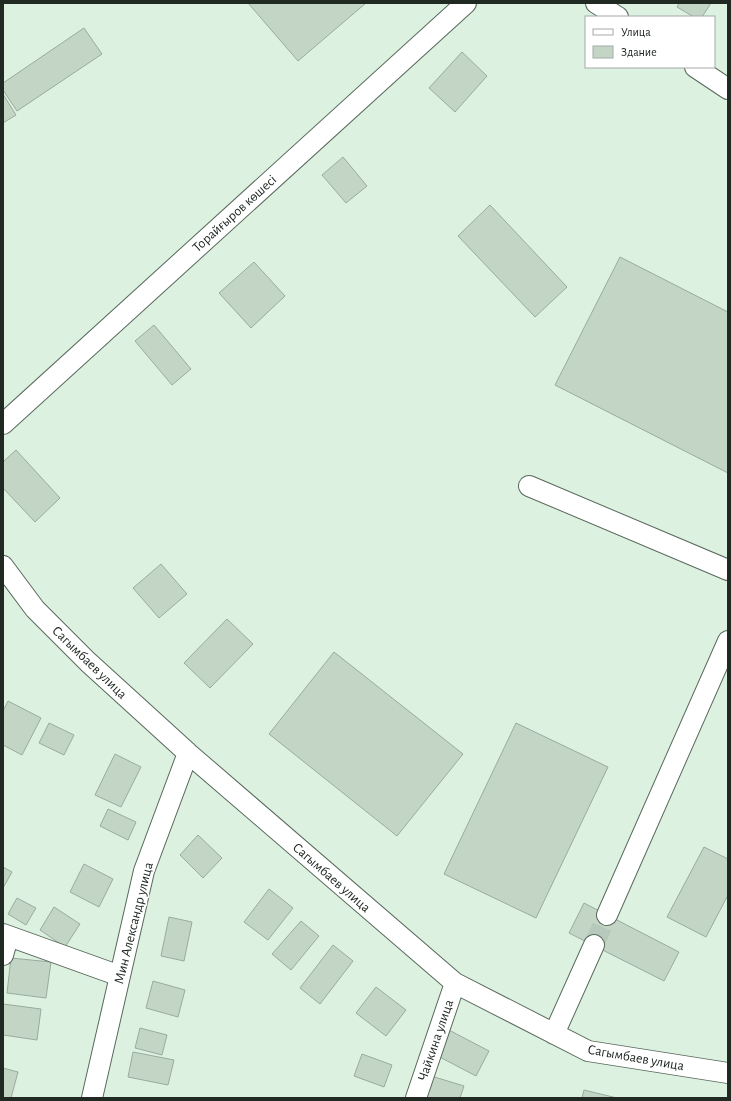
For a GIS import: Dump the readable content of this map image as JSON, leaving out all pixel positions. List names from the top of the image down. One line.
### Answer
{"streets":{"street":["Торайғыров көшесі","Сагымбаев улица","Мин Александр улица","Чайкина улица"]},"crossings":[["Сагымбаев улица","Мин Александр улица"],["Сагымбаев улица","Чайкина улица"]],"legend":["Улица","Здание"]}
